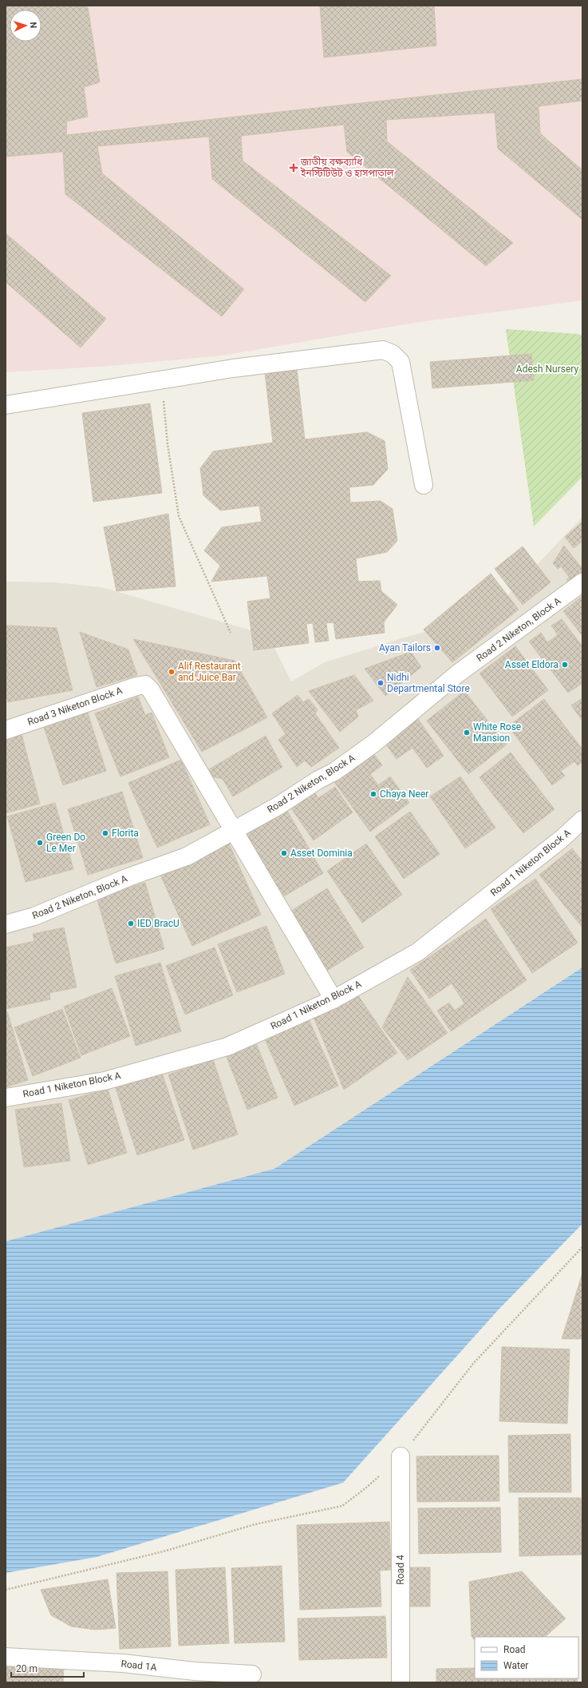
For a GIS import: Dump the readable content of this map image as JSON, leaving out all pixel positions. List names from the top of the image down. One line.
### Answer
{"streets":{"street":["Road 2 Niketon, Block A","Road 3 Niketon Block A","Road 1 Niketon Block A","Road 4","Road 1A"]},"crossings":[["Road 2 Niketon, Block A","Road 3 Niketon Block A"]],"parks":["Adesh Nursery"],"places":{"health":["জাতীয় বক্ষব্যাধি ইনস্টিটিউট ও হাসপাতাল"],"other":["Ayan Tailors","Asset Eldora","Alif Restaurant and Juice Bar","Nidhi Departmental Store","White Rose Mansion","Chaya Neer","Florita","Green Do Le Mer","Asset Dominia","IED BracU"]},"legend":["Road","Water"],"scale_bar":"20 m","north":"right"}
